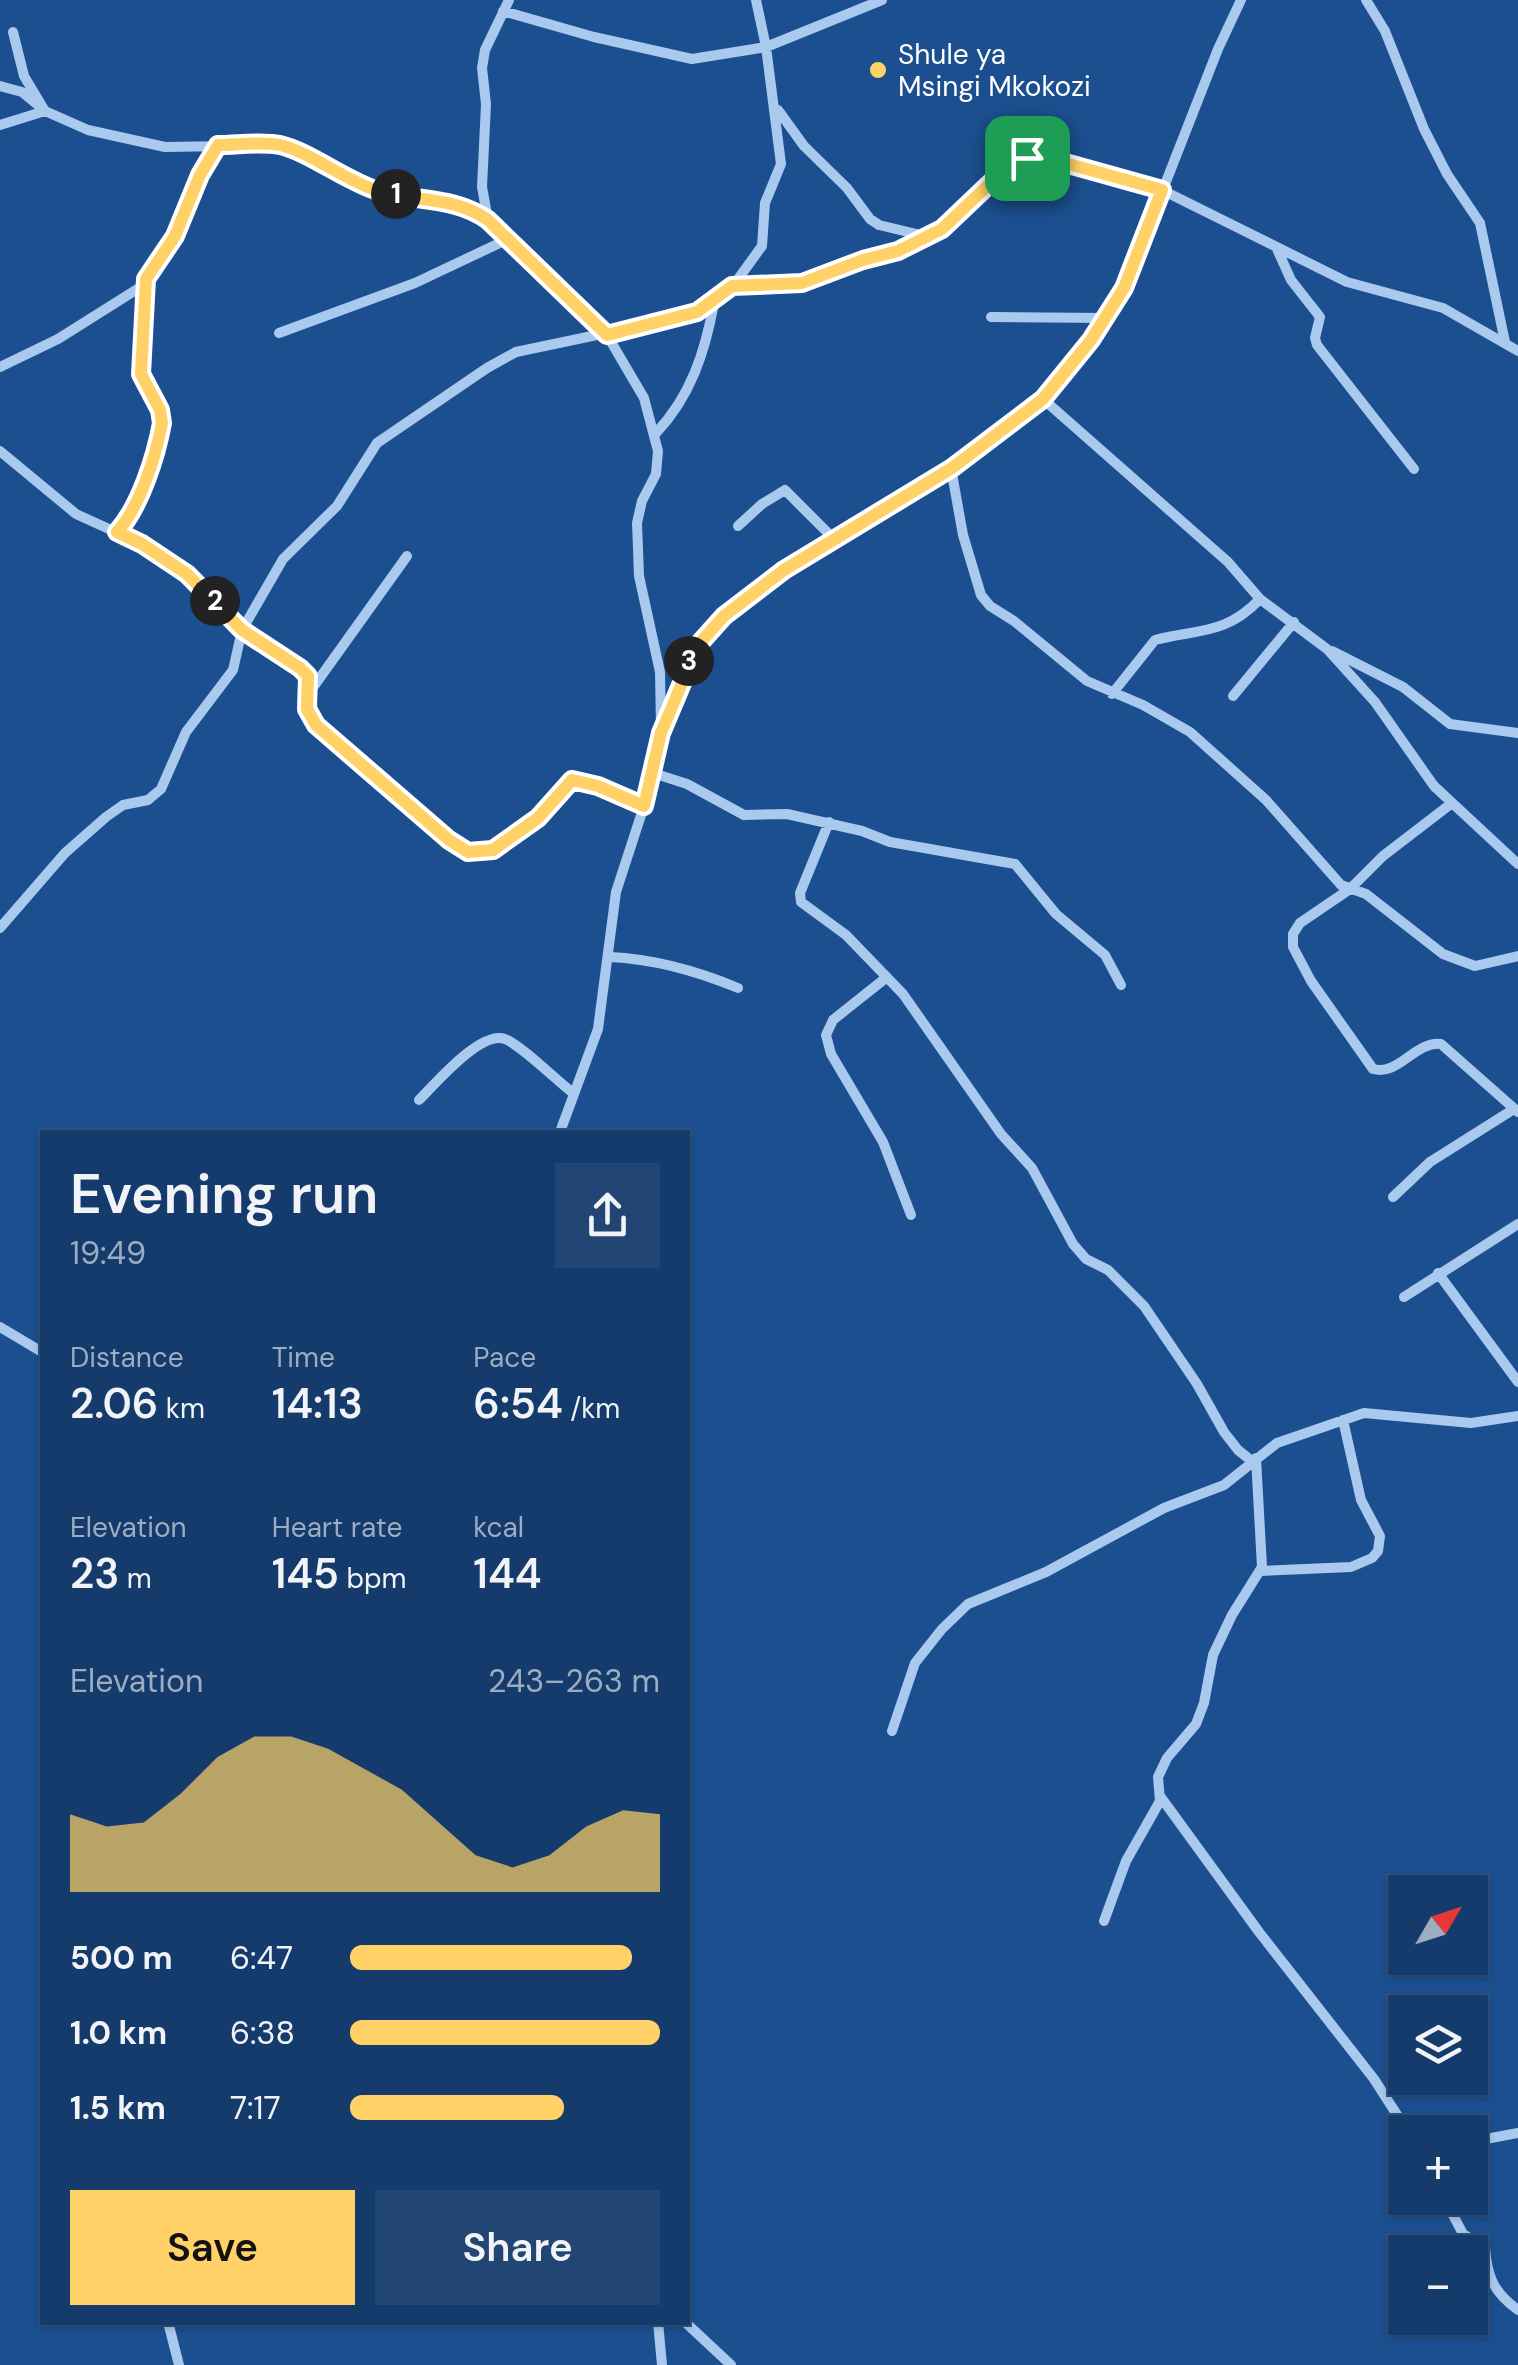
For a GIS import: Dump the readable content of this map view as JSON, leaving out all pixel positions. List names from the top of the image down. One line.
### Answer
{"places":["Shule ya Msingi Mkokozi"],"north":"top right","page":{"pins":["1","2","3"],"heading":["Evening run","19:49"],"stats":[["Distance","2.06 km"],["Time","14:13"],["Pace","6:54 /km"],["Elevation","23 m"],["Heart rate","145 bpm"],["kcal","144"]],"chart":["Elevation","243–263 m"],"map_buttons":["+","−"],"list":[{"name":"500 m","note":"6:47"},{"name":"1.0 km","note":"6:38"},{"name":"1.5 km","note":"7:17"}],"buttons":["Save","Share"]}}
